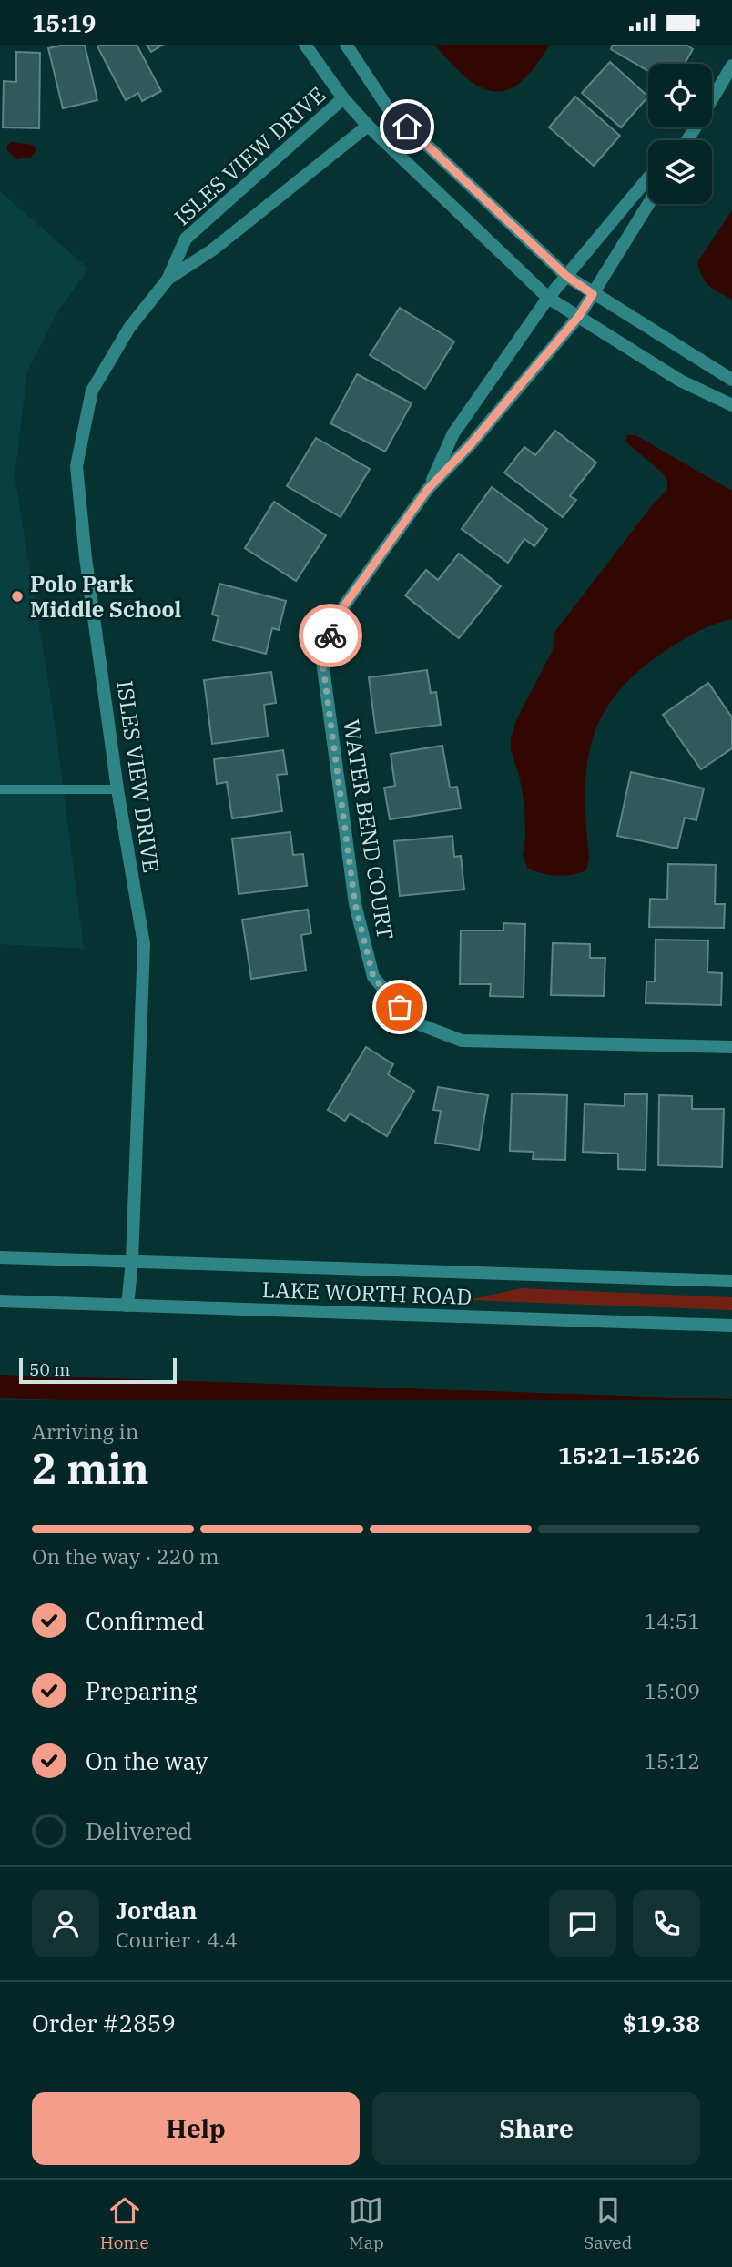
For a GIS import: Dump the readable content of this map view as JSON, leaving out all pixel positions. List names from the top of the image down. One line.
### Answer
{"streets":{"street":["ISLES VIEW DRIVE","WATER BEND COURT","LAKE WORTH ROAD"]},"crossings":[["ISLES VIEW DRIVE","LAKE WORTH ROAD"]],"places":["Polo Park Middle School"],"scale_bar":"50 m","page":{"status":"15:19","scale":"50 m","heading":["2 min","Arriving in","15:21–15:26"],"panel":["Jordan","Courier · 4.4","Order #2859","$19.38"],"bar":"On the way · 220 m","list":[["Confirmed","14:51"],["Preparing","15:09"],["On the way","15:12"],"Delivered"],"buttons":["Help","Share"],"tabs":["Home","Map","Saved"]}}
